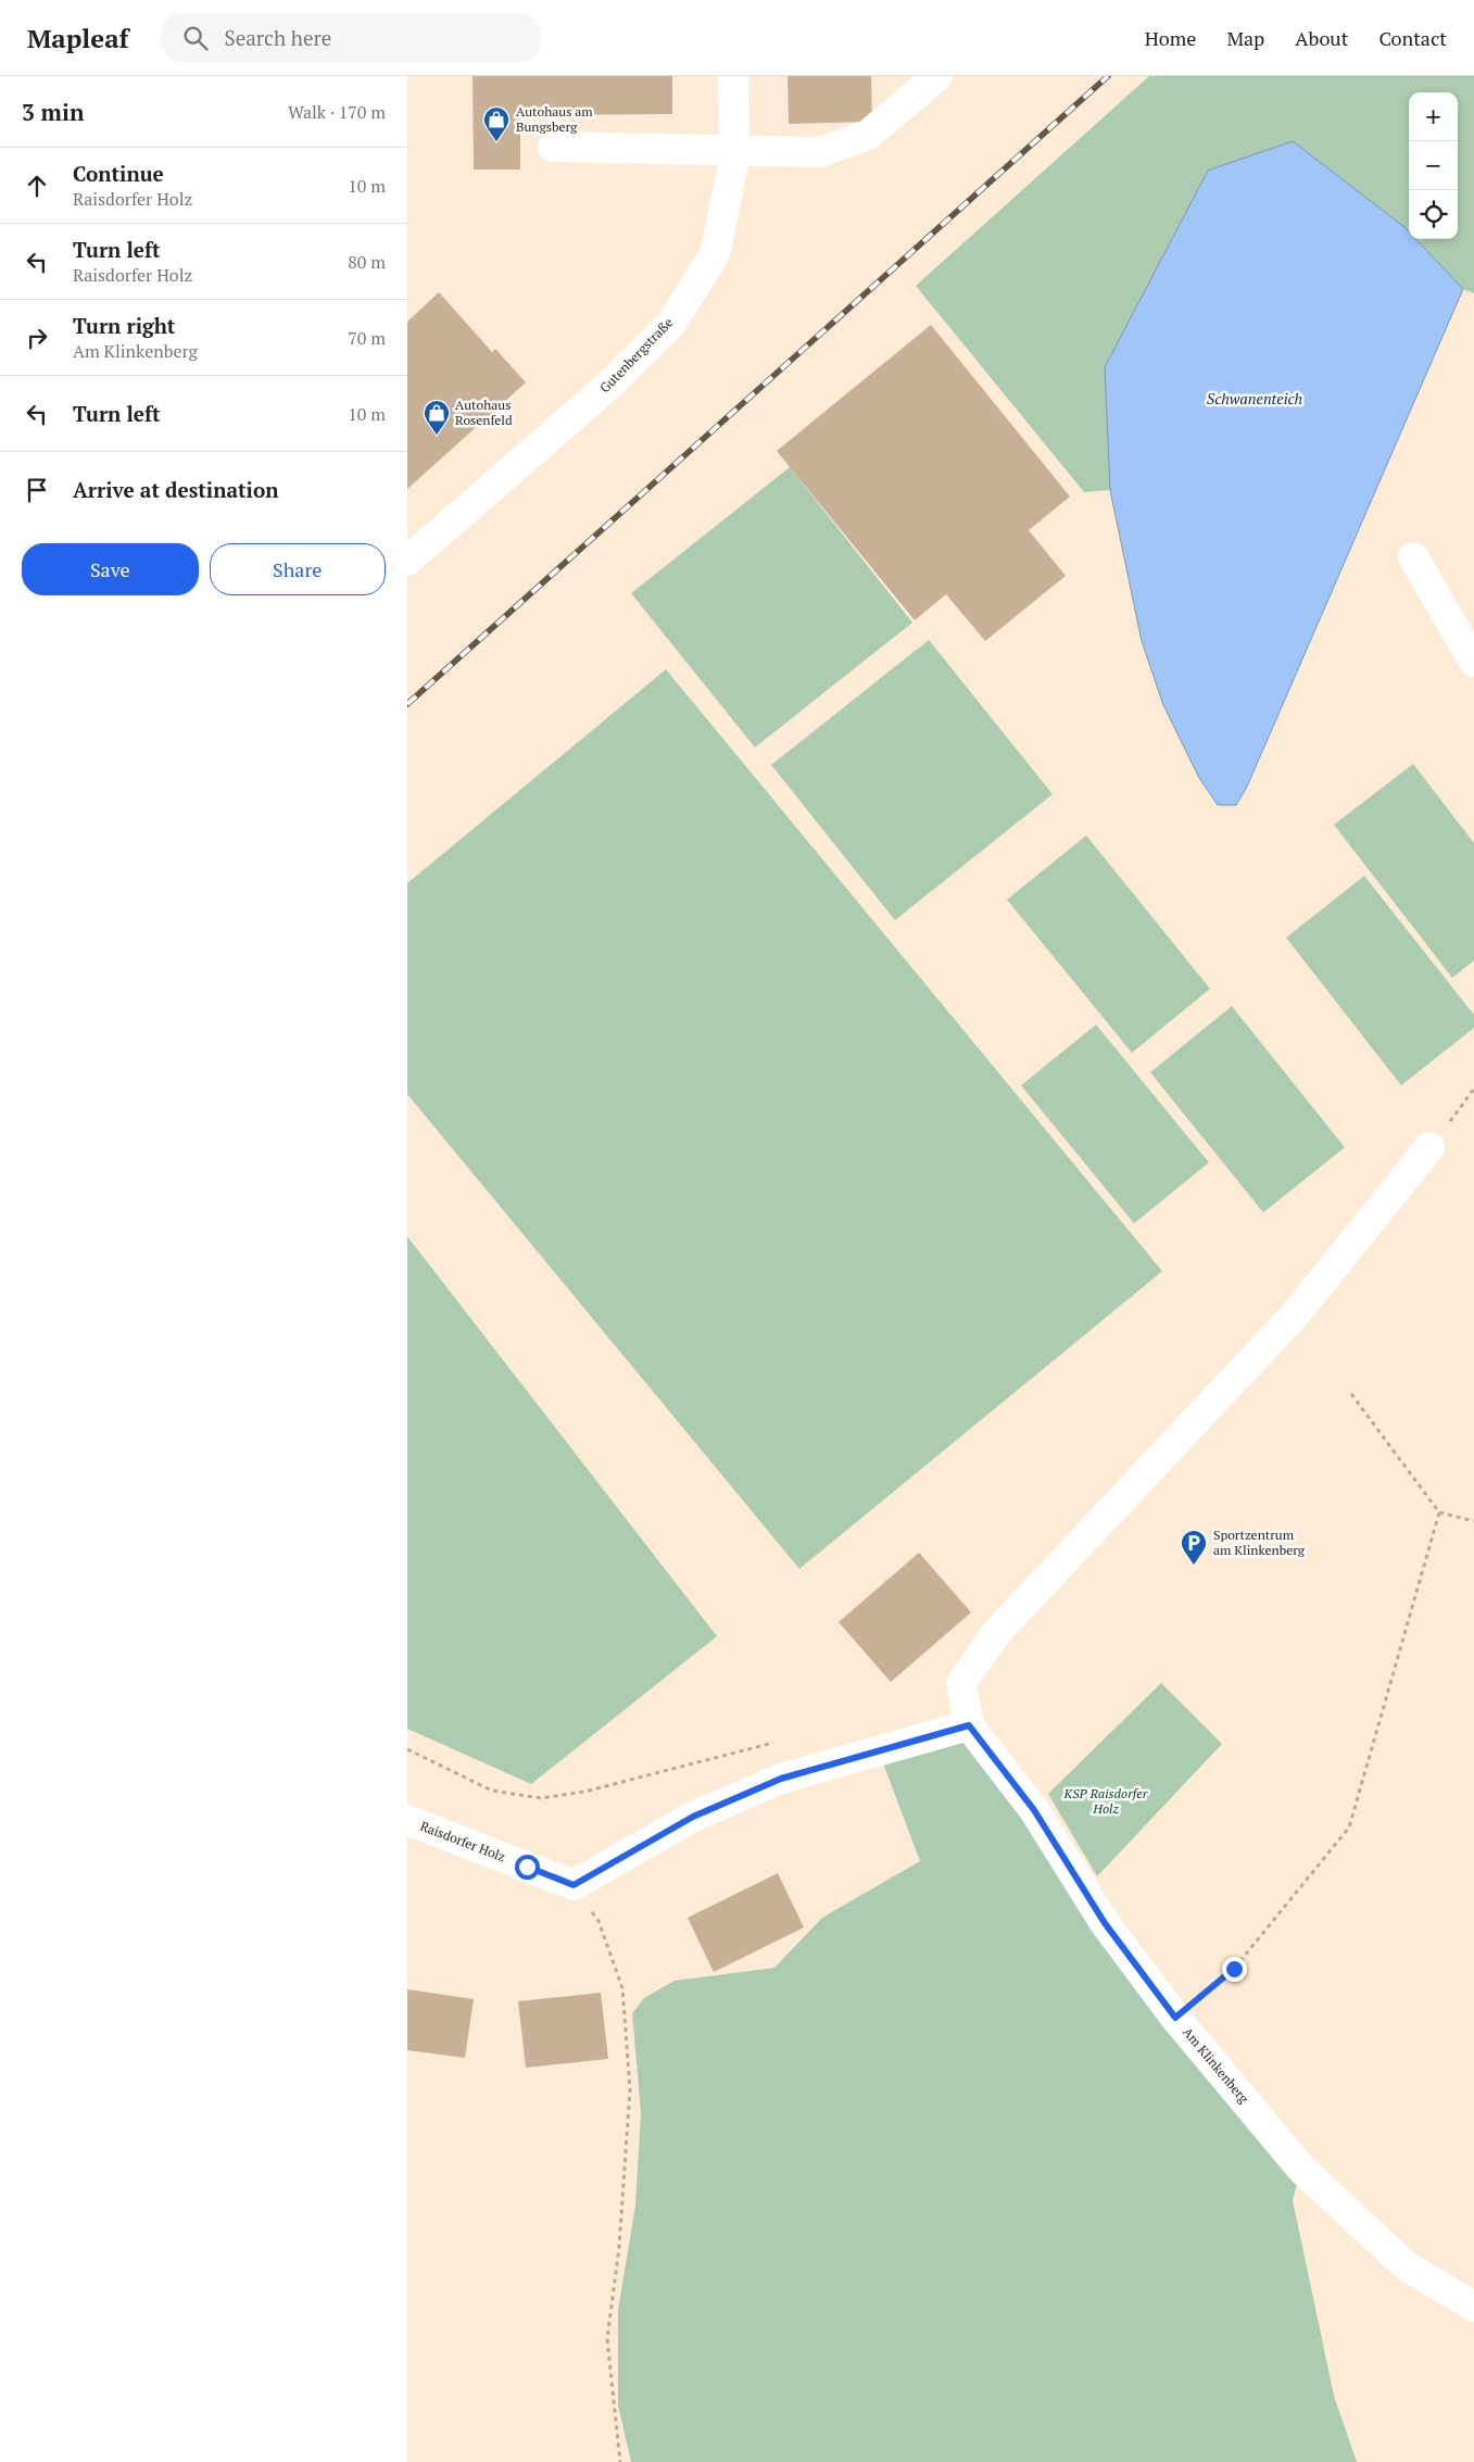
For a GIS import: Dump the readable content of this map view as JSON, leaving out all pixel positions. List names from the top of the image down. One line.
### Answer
{"streets":{"street":["Gutenbergstraße","Raisdorfer Holz","Am Klinkenberg"]},"water":["Schwanenteich"],"parks":["KSP Raisdorfer Holz"],"places":{"shop":["Autohaus am Bungsberg","Autohaus Rosenfeld"],"parking":["Sportzentrum am Klinkenberg"]},"page":{"header":"Mapleaf","search":"Search here","nav":["Home","Map","About","Contact"],"heading":["3 min","Walk · 170 m"],"map_buttons":["+","−"],"list":[["Continue","Raisdorfer Holz","10 m"],["Turn left","Raisdorfer Holz","80 m"],["Turn right","Am Klinkenberg","70 m"],["Turn left","10 m"],"Arrive at destination"],"buttons":["Save","Share"]}}
